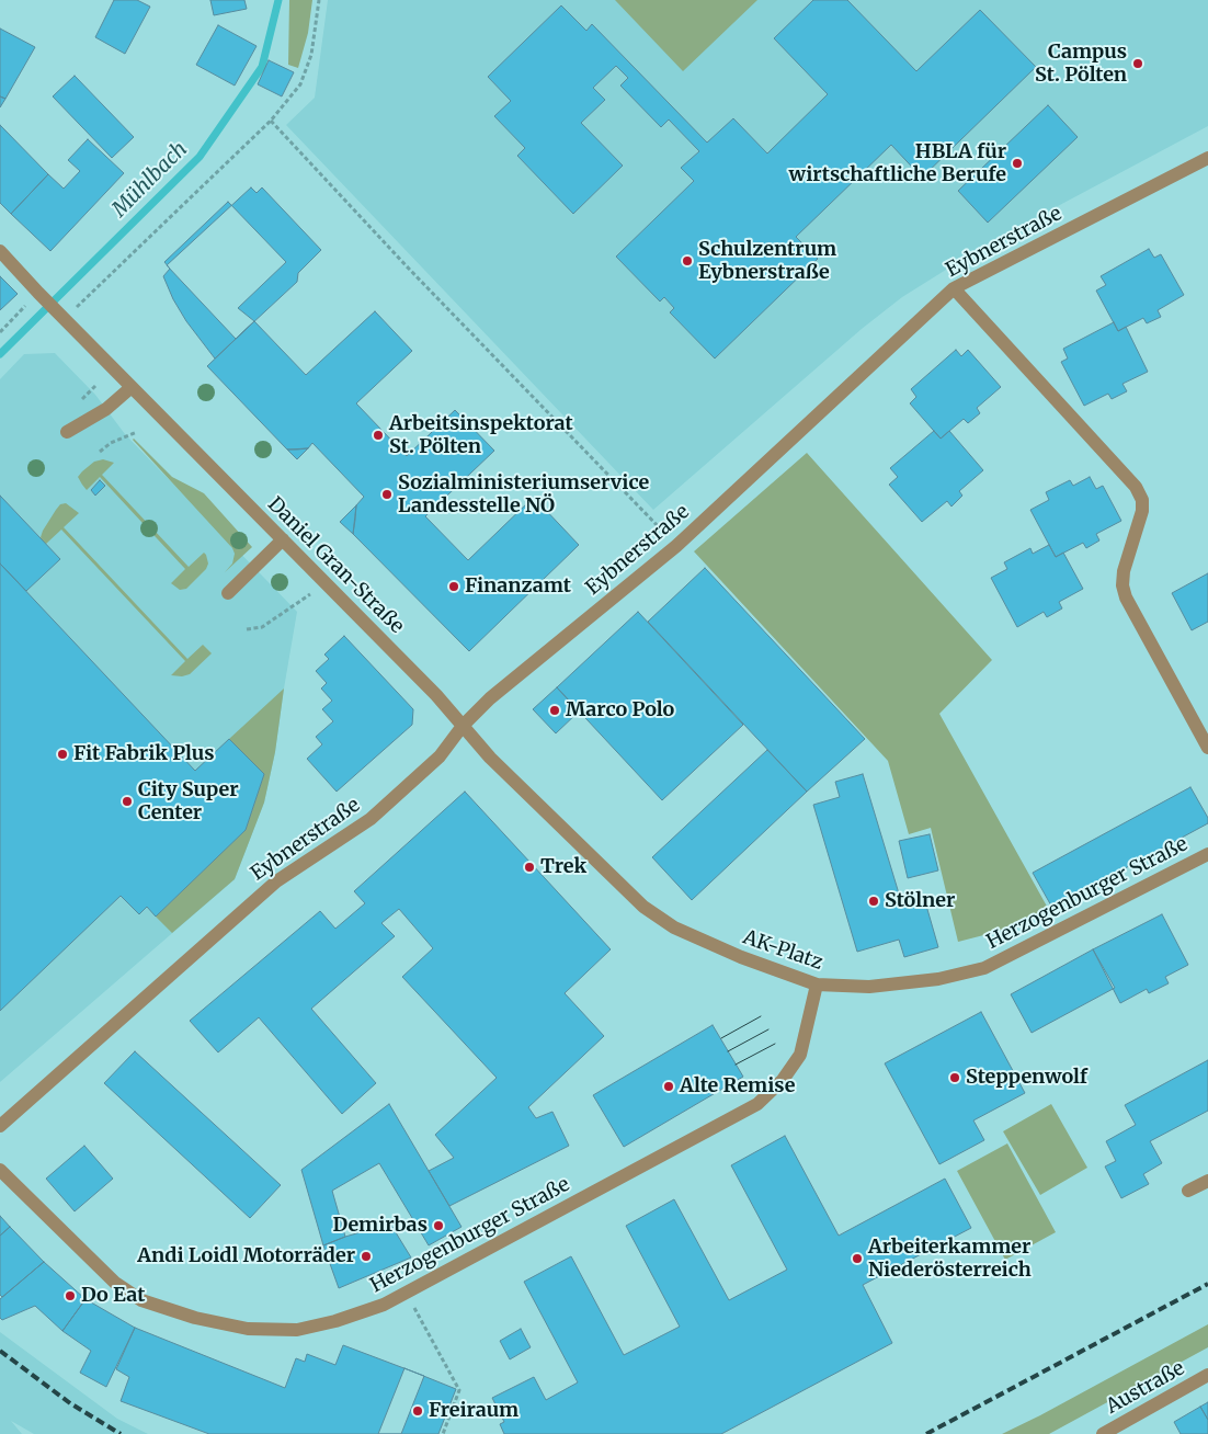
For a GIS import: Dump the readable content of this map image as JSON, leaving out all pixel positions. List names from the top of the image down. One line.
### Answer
{"streets":{"street":["Eybnerstraße","Daniel Gran-Straße","Herzogenburger Straße","AK-Platz","Austraße"]},"crossings":[["Eybnerstraße","Daniel Gran-Straße"],["Daniel Gran-Straße","AK-Platz"],["Herzogenburger Straße","AK-Platz"]],"water":["Mühlbach"],"places":["Campus St. Pölten","HBLA für wirtschaftliche Berufe","Schulzentrum Eybnerstraße","Arbeitsinspektorat St. Pölten","Sozialministeriumservice Landesstelle NÖ","Finanzamt","Marco Polo","Fit Fabrik Plus","City Super Center","Trek","Stölner","Steppenwolf","Alte Remise","Demirbas","Andi Loidl Motorräder","Arbeiterkammer Niederösterreich","Do Eat","Freiraum"]}
